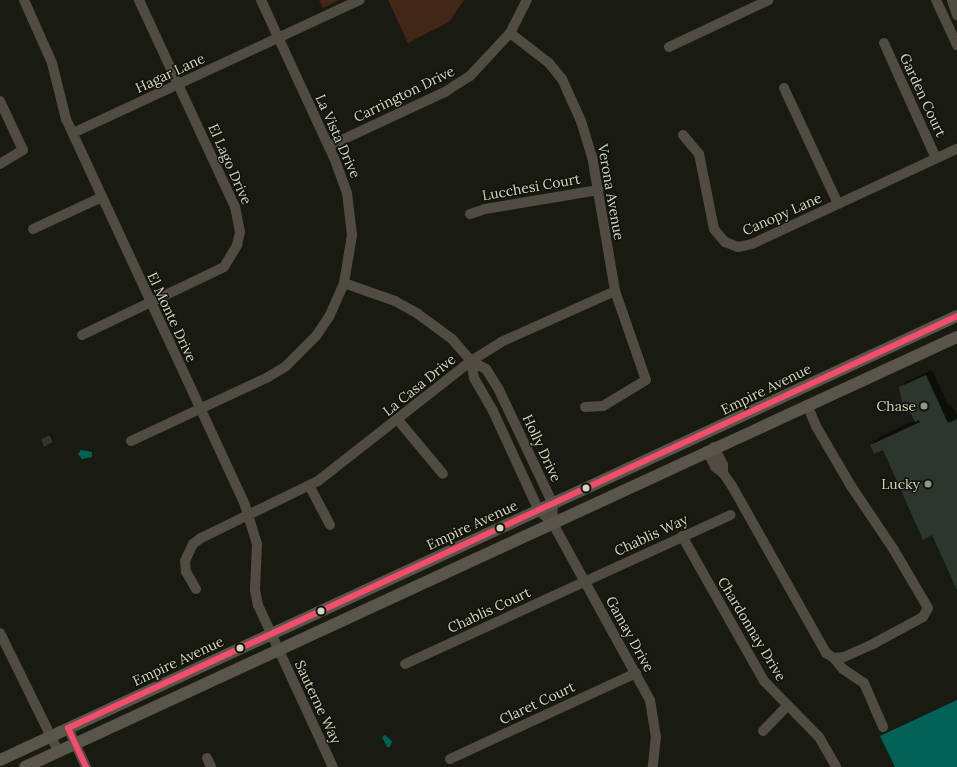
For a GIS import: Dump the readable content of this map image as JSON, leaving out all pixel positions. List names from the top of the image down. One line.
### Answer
{"streets":{"main road":["Empire Avenue"],"street":["Hagar Lane","Carrington Drive","Garden Court","La Vista Drive","El Lago Drive","Lucchesi Court","Verona Avenue","Canopy Lane","El Monte Drive","La Casa Drive","Holly Drive","Chablis Way","Chablis Court","Chardonnay Drive","Gamay Drive","Sauterne Way","Claret Court"]},"crossings":[["Hagar Lane","La Vista Drive"],["Hagar Lane","El Lago Drive"],["Hagar Lane","El Monte Drive"],["Carrington Drive","La Vista Drive"],["Carrington Drive","Verona Avenue"],["Garden Court","Canopy Lane"],["La Vista Drive","El Monte Drive"],["La Vista Drive","Holly Drive"],["El Lago Drive","El Monte Drive"],["Lucchesi Court","Verona Avenue"],["Verona Avenue","La Casa Drive"],["El Monte Drive","La Casa Drive"],["El Monte Drive","Empire Avenue"],["El Monte Drive","Sauterne Way"],["La Casa Drive","Holly Drive"],["Empire Avenue","Holly Drive"],["Holly Drive","Gamay Drive"],["Chablis Way","Chablis Court"],["Chablis Way","Chardonnay Drive"],["Chablis Way","Gamay Drive"],["Chablis Court","Gamay Drive"],["Gamay Drive","Claret Court"]],"places":["Chase","Lucky"]}
